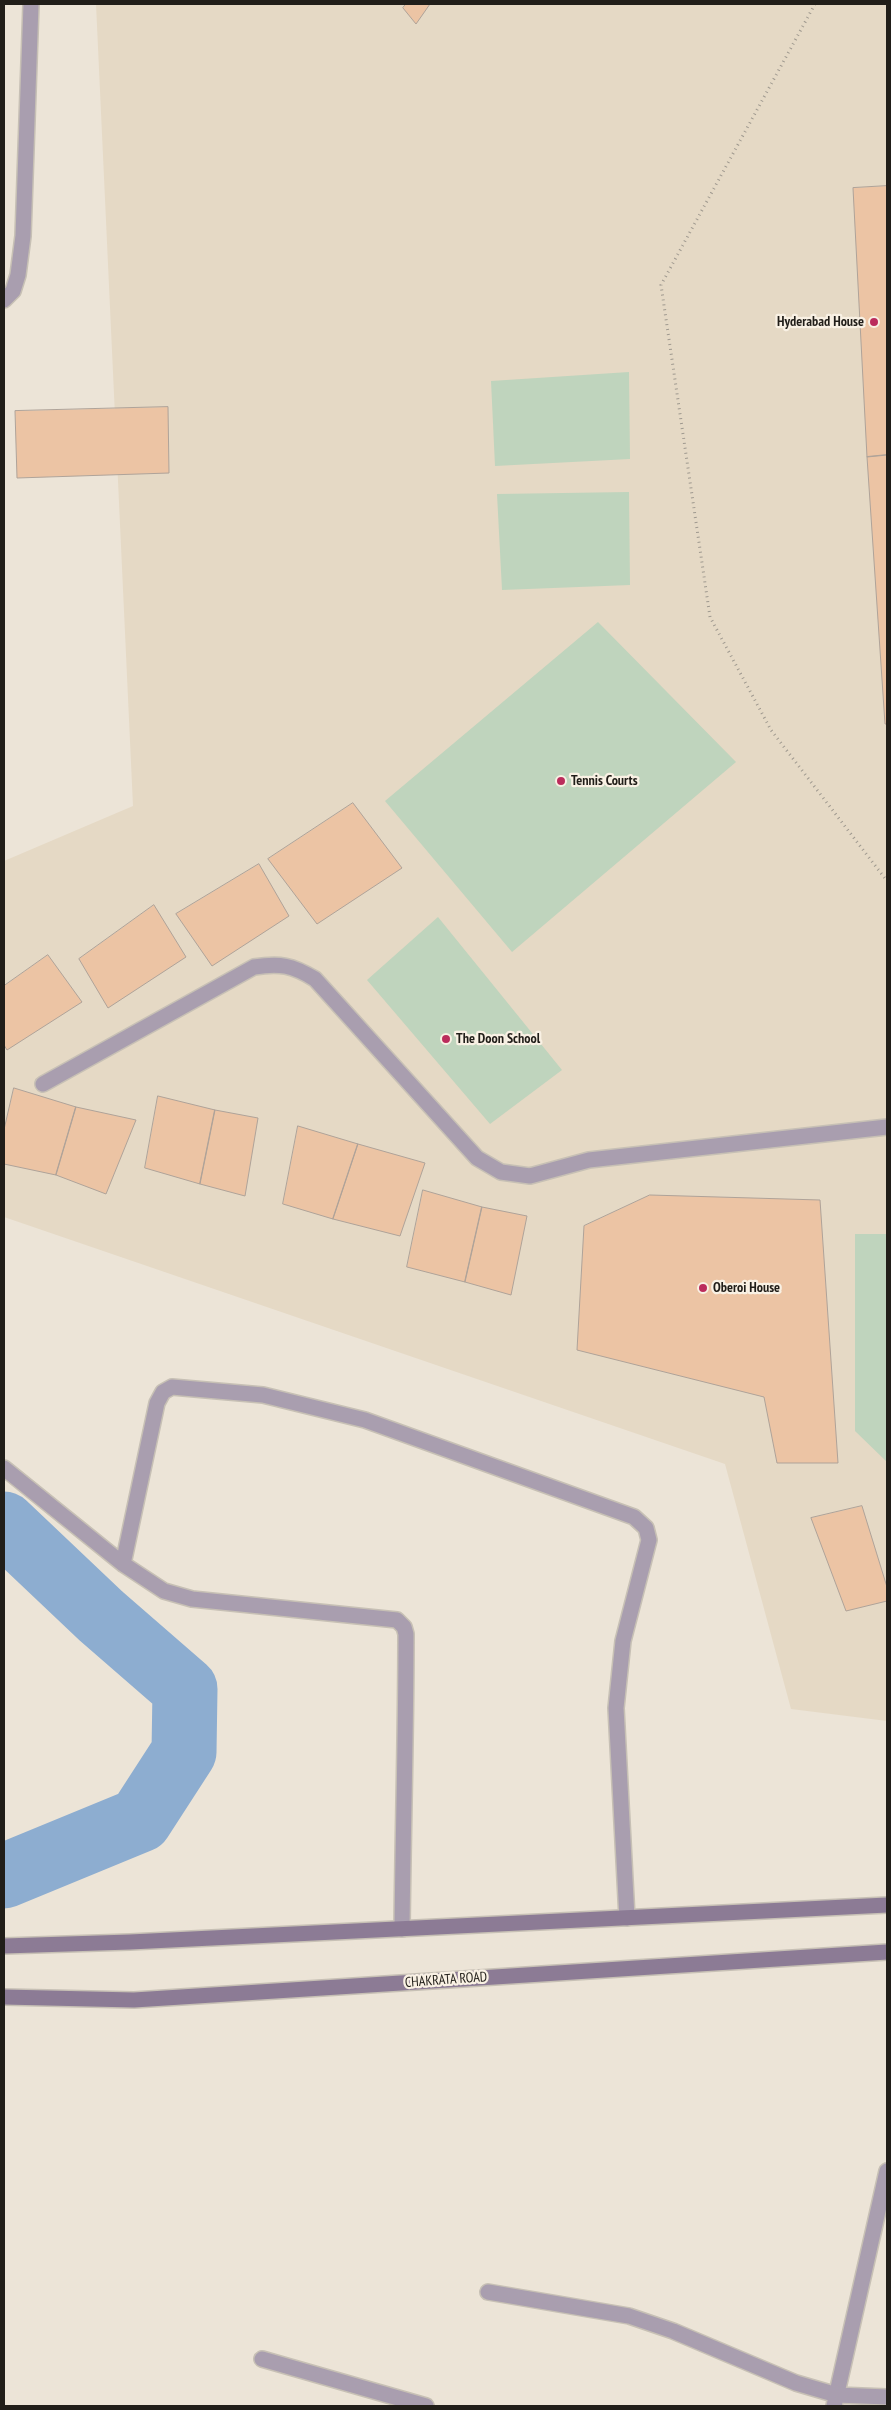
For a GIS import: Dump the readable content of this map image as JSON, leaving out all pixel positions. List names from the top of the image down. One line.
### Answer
{"streets":{"main road":["CHAKRATA ROAD"]},"places":["Hyderabad House","Tennis Courts","The Doon School","Oberoi House"]}
